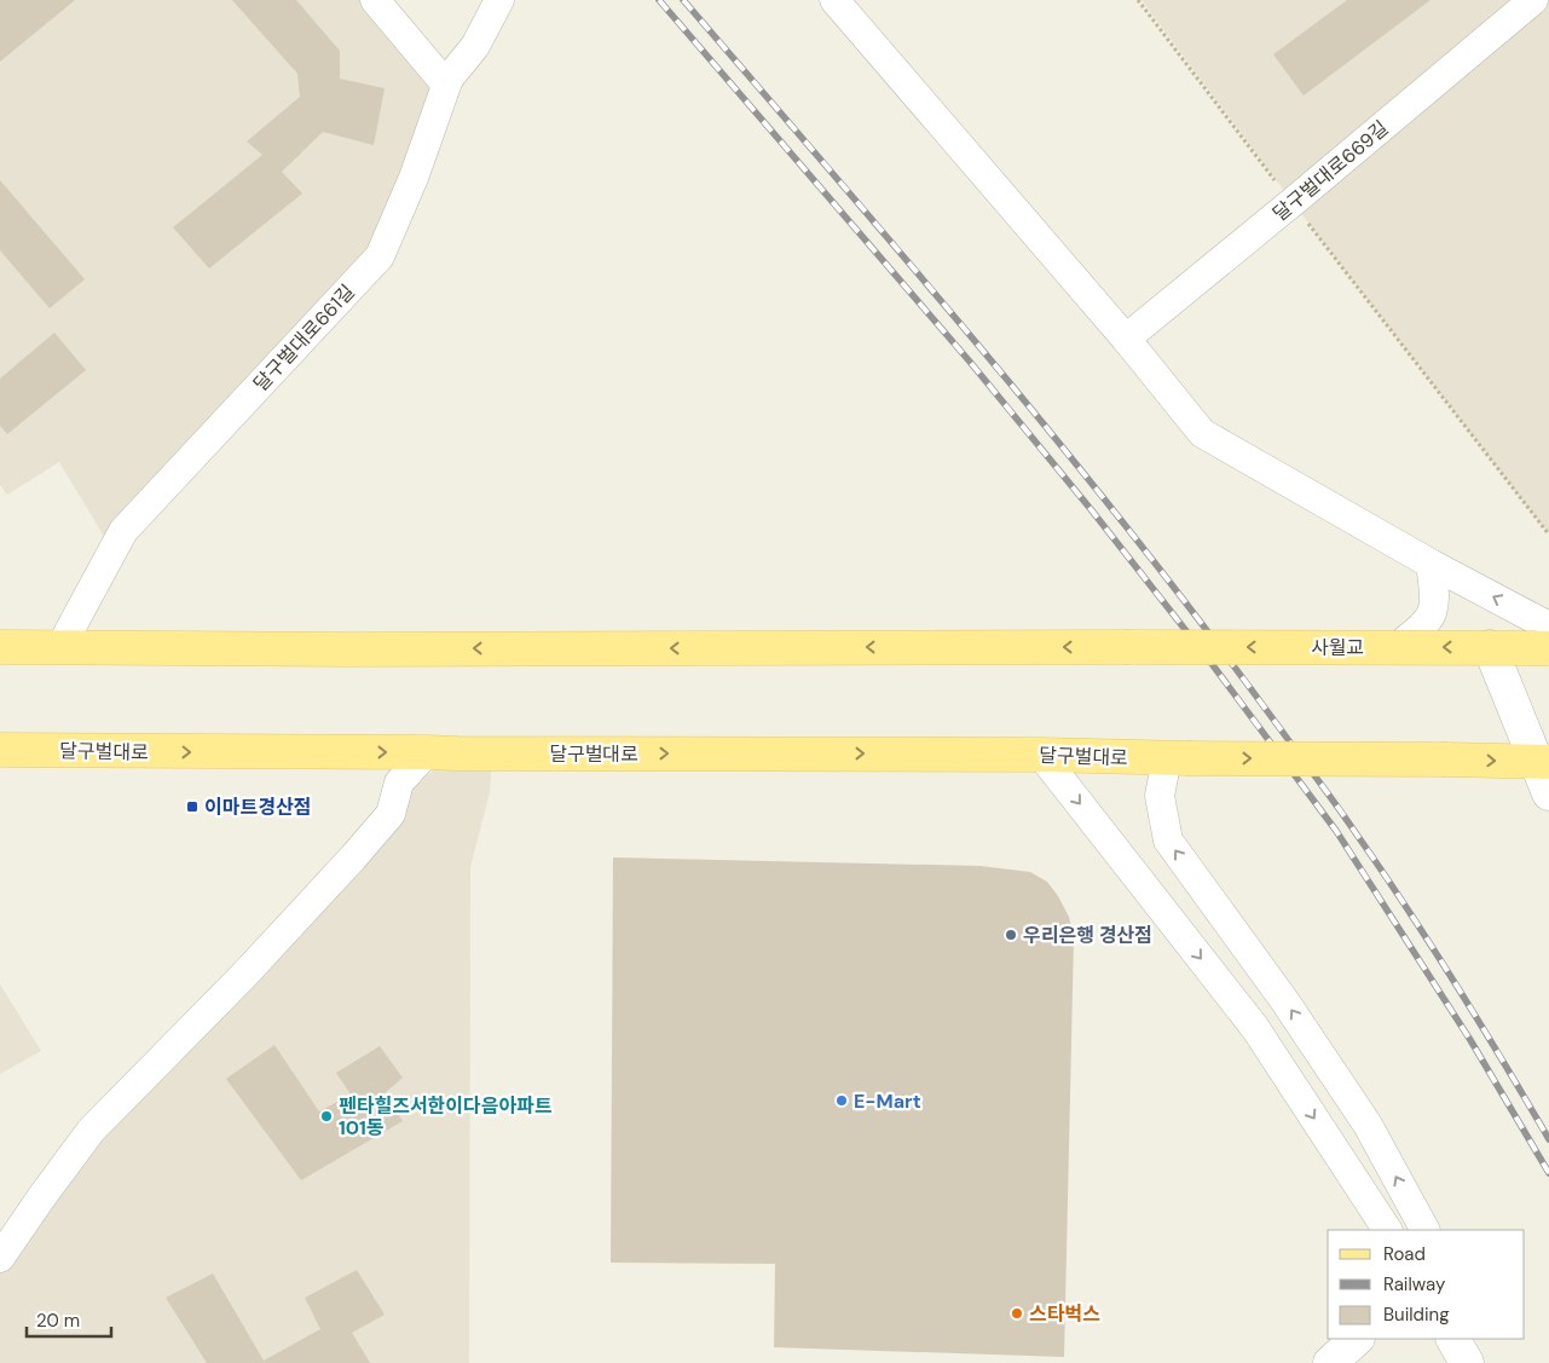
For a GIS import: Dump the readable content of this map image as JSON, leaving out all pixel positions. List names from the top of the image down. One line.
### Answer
{"streets":{"main road":["사월교","달구벌대로"],"street":["달구벌대로669길","달구벌대로661길"]},"crossings":[["달구벌대로661길","사월교"]],"one_way":["사월교","달구벌대로"],"places":{"transit":["이마트경산점"],"other":["우리은행 경산점","E-Mart","펜타힐즈서한이다음아파트 101동","스타벅스"]},"legend":["Road","Railway","Building"],"scale_bar":"20 m"}
